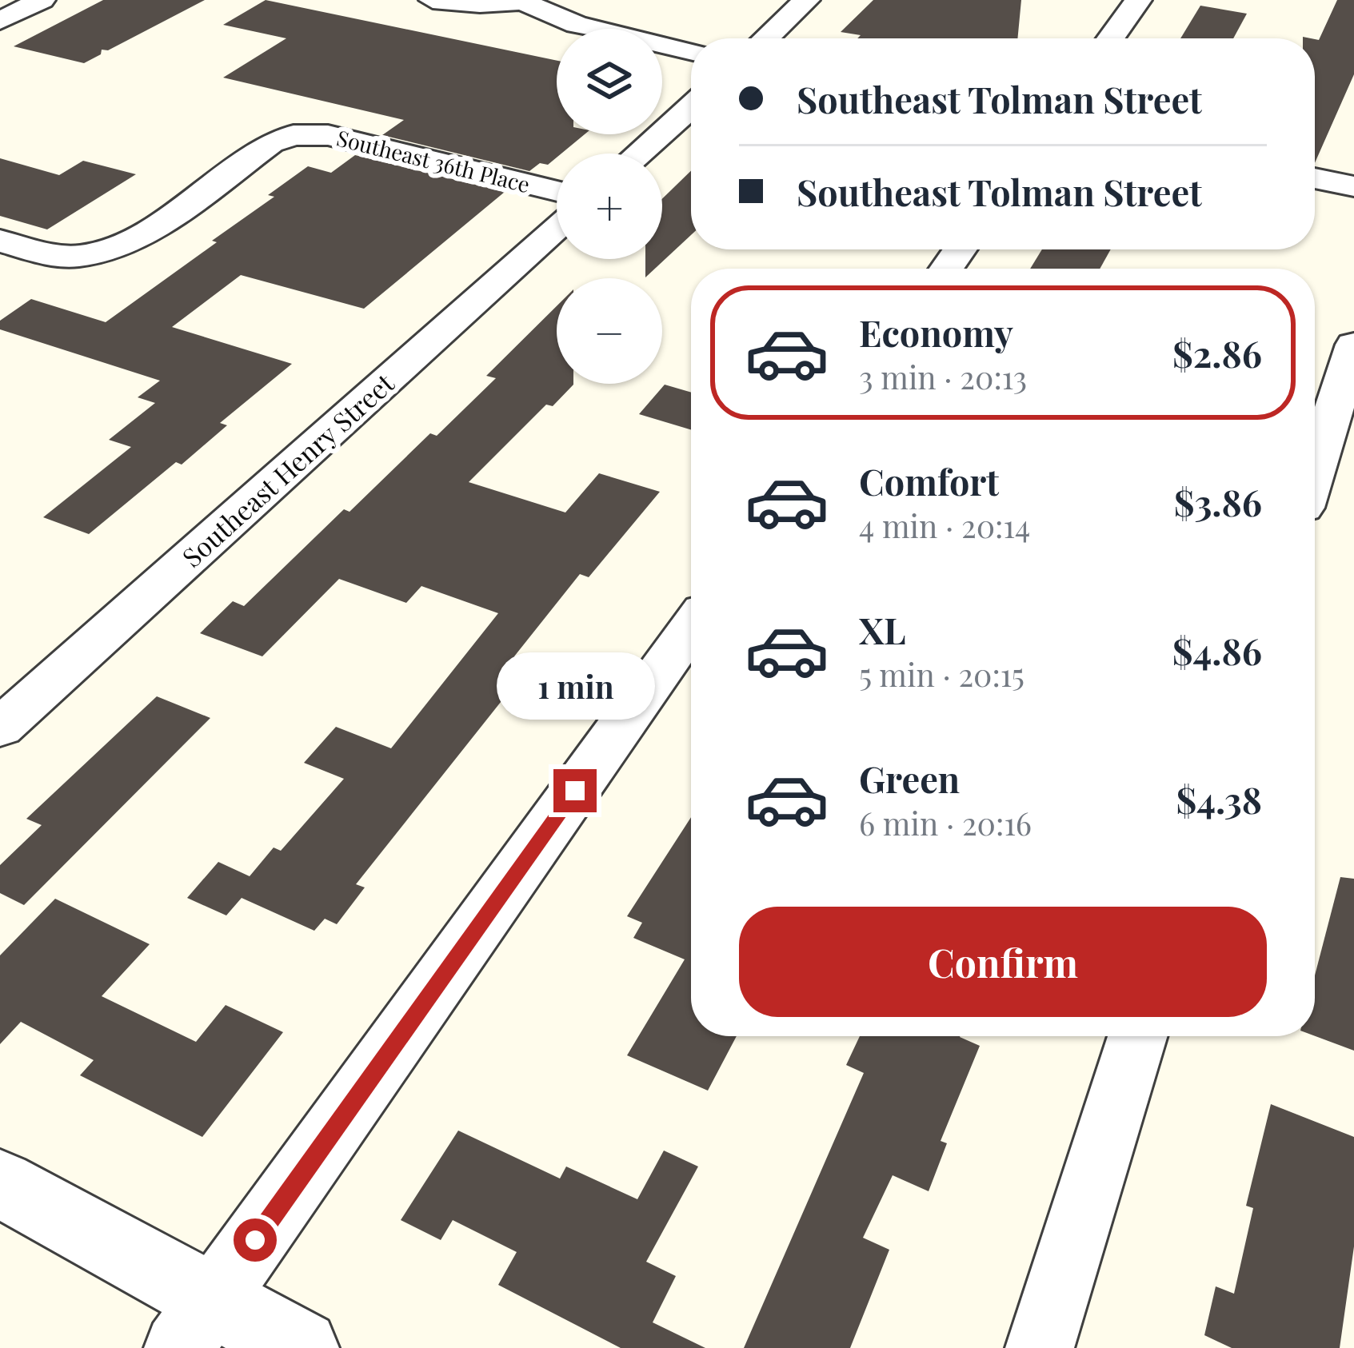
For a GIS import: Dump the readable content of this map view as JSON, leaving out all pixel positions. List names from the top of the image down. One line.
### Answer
{"streets":{"street":["Southeast 36th Place","Southeast Henry Street"]},"page":{"map_buttons":["+","−"],"banner":["Southeast Tolman Street","Southeast Tolman Street"],"list":[{"name":"Economy","note":"3 min · 20:13","value":"$2.86"},{"name":"Comfort","note":"4 min · 20:14","value":"$3.86"},{"name":"XL","note":"5 min · 20:15","value":"$4.86"},{"name":"Green","note":"6 min · 20:16","value":"$4.38"}],"bubble":"1 min","buttons":"Confirm"}}
